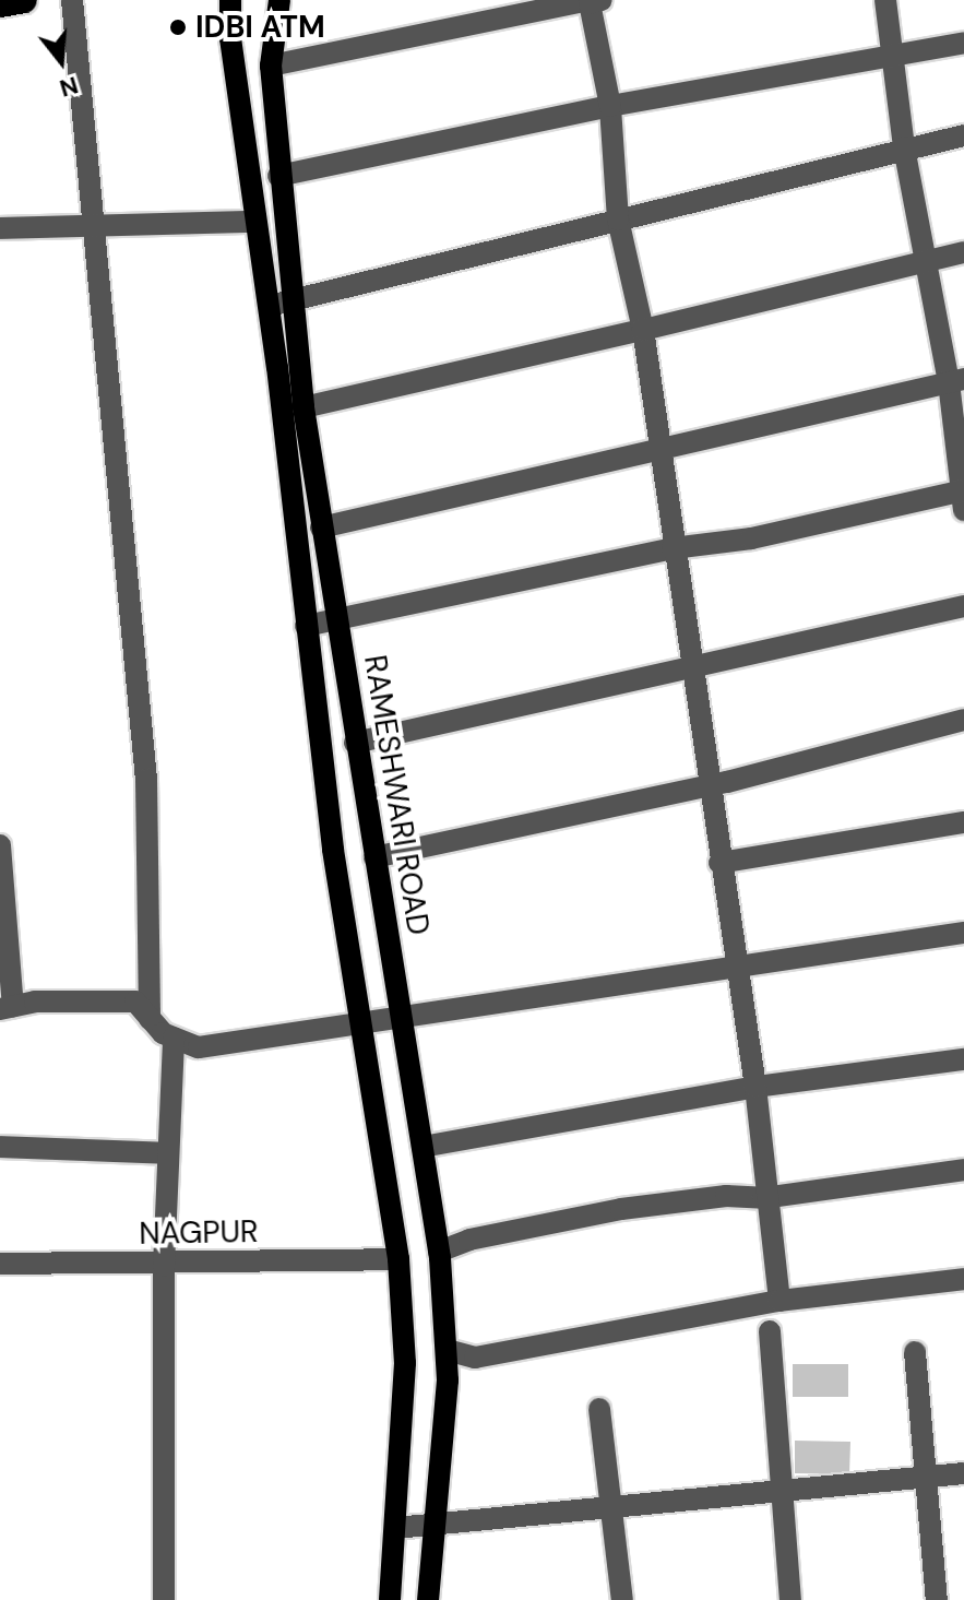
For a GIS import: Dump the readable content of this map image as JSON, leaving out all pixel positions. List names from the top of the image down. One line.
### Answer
{"streets":{"main road":["RAMESHWARI ROAD"],"street":["NAGPUR"]},"places":["IDBI ATM"],"north":"bottom"}
